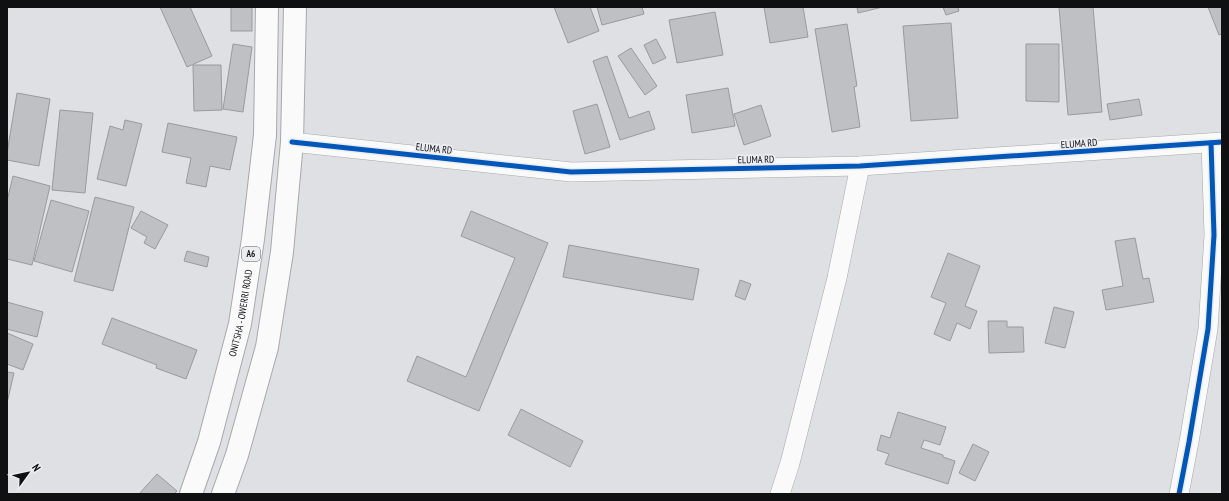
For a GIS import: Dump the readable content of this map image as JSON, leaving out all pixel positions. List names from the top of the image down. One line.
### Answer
{"streets":{"highway":["A6","ONITSHA - OWERRI ROAD"],"street":["ELUMA RD"]},"north":"top right"}
